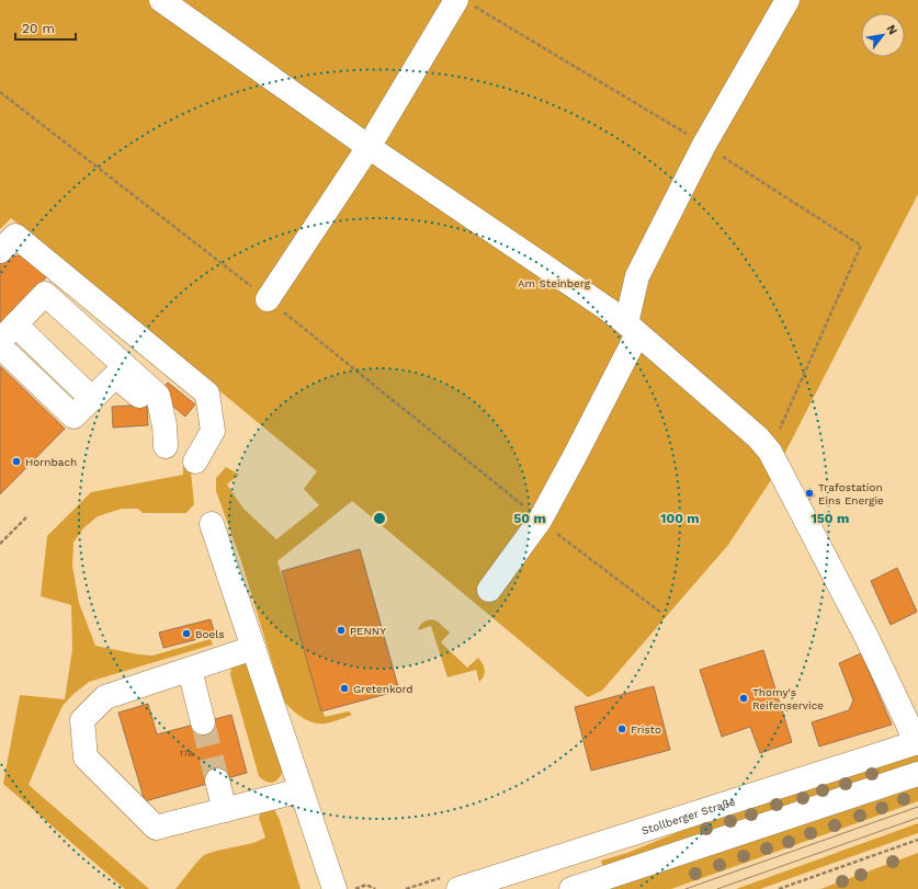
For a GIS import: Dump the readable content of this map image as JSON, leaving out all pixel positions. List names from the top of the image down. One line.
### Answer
{"streets":{"main road":["Stollberger Straße"]},"parks":["Am Steinberg"],"places":["Hornbach","Trafostation Eins Energie","PENNY","Boels","Gretenkord","Thomy's Reifenservice","Fristo"],"house_numbers":["178"],"scale_bar":"20 m","north":"top right","rings":["50 m","100 m","150 m"]}
